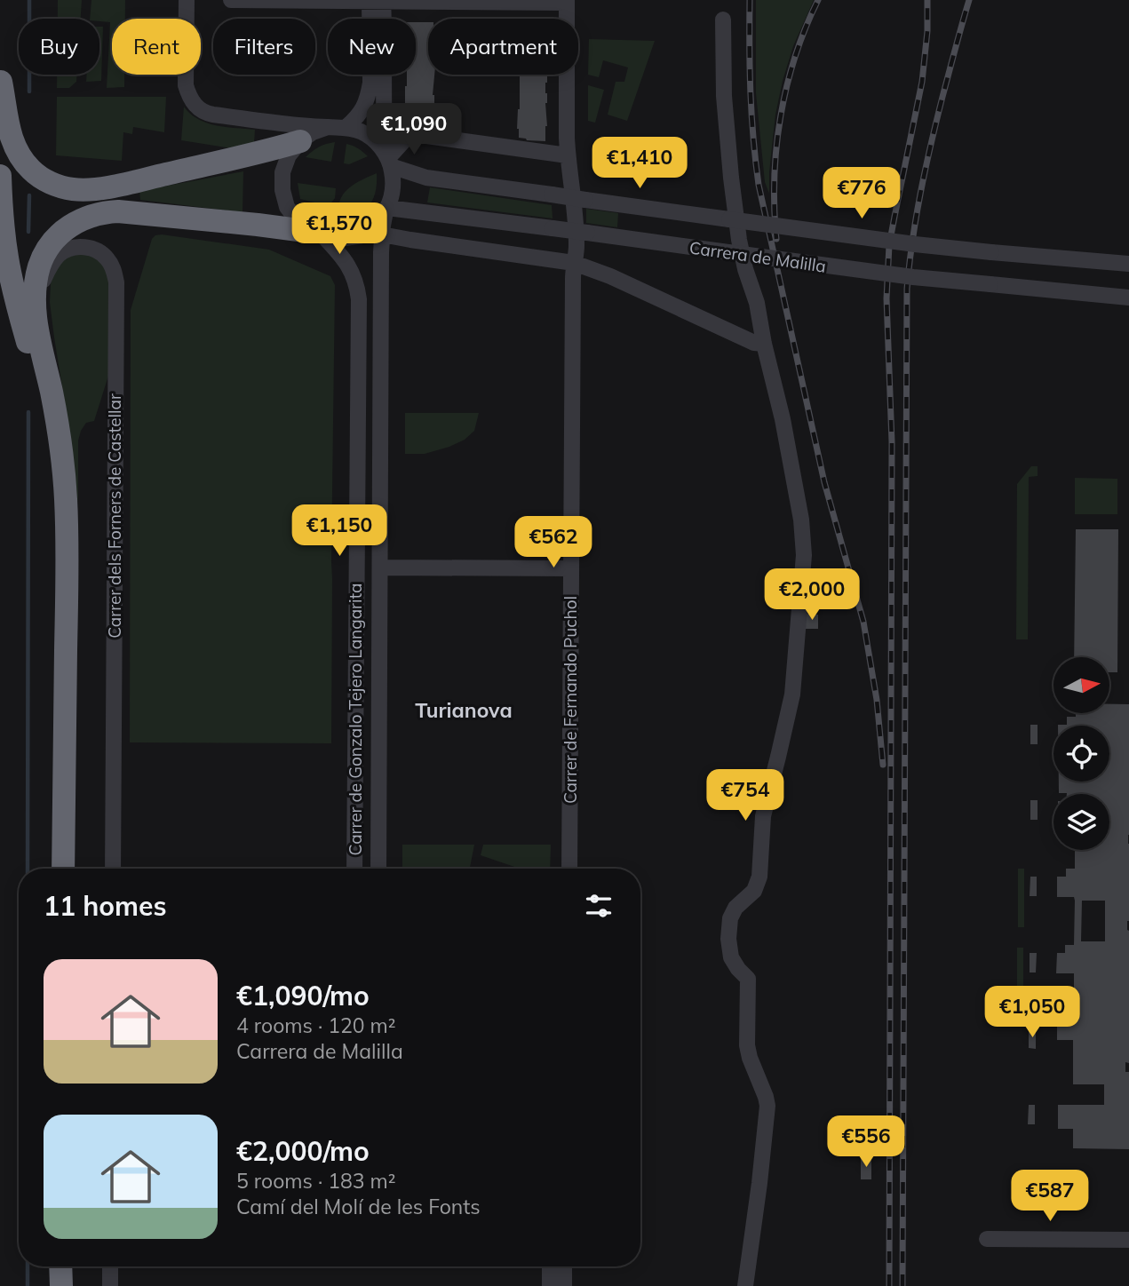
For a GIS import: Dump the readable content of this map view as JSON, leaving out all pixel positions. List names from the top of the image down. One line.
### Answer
{"streets":{"street":["Carrera de Malilla","Carrer dels Forners de Castellar","Carrer de Fernando Puchol","Carrer de Gonzalo Tejero Langarita"]},"crossings":[["Carrera de Malilla","Carrer de Gonzalo Tejero Langarita"]],"districts":["Turianova"],"north":"right","page":{"chip":["Buy","Rent","Filters","New","Apartment"],"price":["€1,090","€1,410","€776","€1,570","€1,150","€562","€2,000","€754","€1,050","€556","€587"],"heading":"11 homes","list":[{"name":"€1,090/mo","note":"4 rooms · 120 m² · Carrera de Malilla"},{"name":"€2,000/mo","note":"5 rooms · 183 m² · Camí del Molí de les Fonts"}]}}
